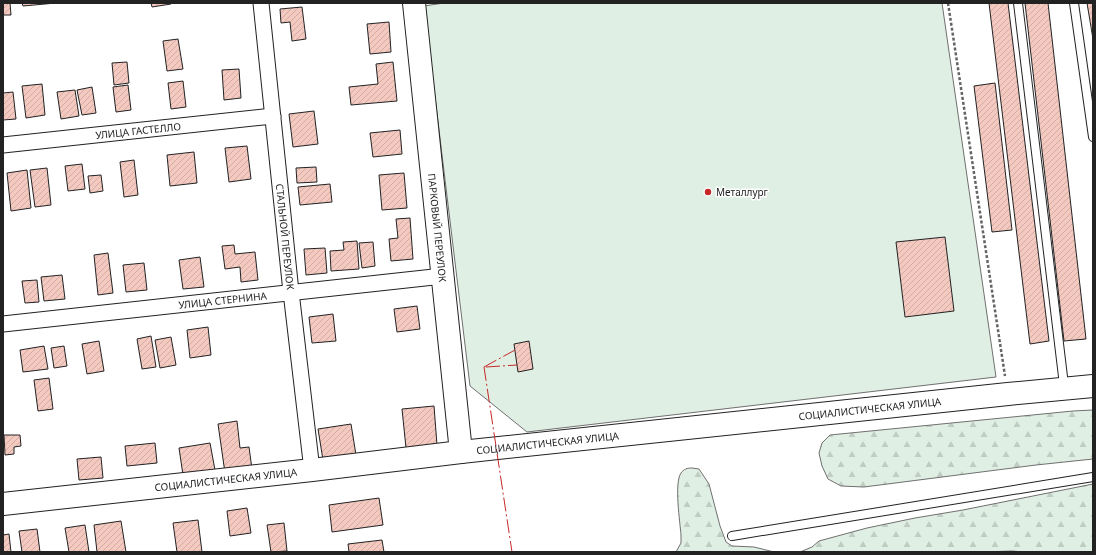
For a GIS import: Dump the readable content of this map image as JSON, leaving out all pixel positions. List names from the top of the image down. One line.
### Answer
{"streets":{"street":["УЛИЦА ГАСТЕЛЛО","ПАРКОВЫЙ ПЕРЕУЛОК","СТАЛЬНОЙ ПЕРЕУЛОК","УЛИЦА СТЕРНИНА","СОЦИАЛИСТИЧЕСКАЯ УЛИЦА"]},"crossings":[["УЛИЦА ГАСТЕЛЛО","СТАЛЬНОЙ ПЕРЕУЛОК"],["ПАРКОВЫЙ ПЕРЕУЛОК","УЛИЦА СТЕРНИНА"],["ПАРКОВЫЙ ПЕРЕУЛОК","СОЦИАЛИСТИЧЕСКАЯ УЛИЦА"],["СТАЛЬНОЙ ПЕРЕУЛОК","УЛИЦА СТЕРНИНА"],["СТАЛЬНОЙ ПЕРЕУЛОК","СОЦИАЛИСТИЧЕСКАЯ УЛИЦА"]],"places":["Металлург"]}
